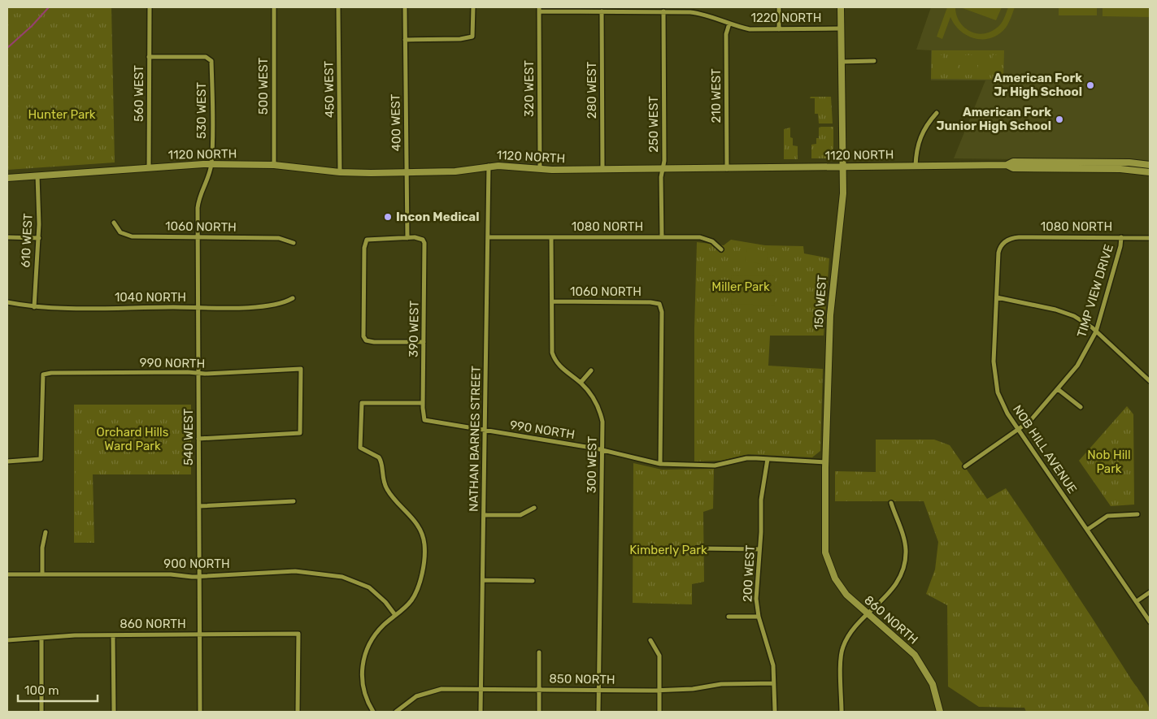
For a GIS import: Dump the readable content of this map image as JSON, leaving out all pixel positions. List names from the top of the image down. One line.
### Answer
{"streets":{"street":["1220 NORTH","500 WEST","320 WEST","450 WEST","280 WEST","560 WEST","210 WEST","530 WEST","400 WEST","250 WEST","1120 NORTH","1060 NORTH","1080 NORTH","610 WEST","TIMP VIEW DRIVE","1040 NORTH","150 WEST","390 WEST","990 NORTH","540 WEST","NATHAN BARNES STREET","NOB HILL AVENUE","300 WEST","900 NORTH","200 WEST","860 NORTH","850 NORTH"]},"crossings":[["1220 NORTH","320 WEST"],["1220 NORTH","280 WEST"],["1220 NORTH","210 WEST"],["1220 NORTH","250 WEST"],["1220 NORTH","150 WEST"],["500 WEST","1120 NORTH"],["320 WEST","1120 NORTH"],["450 WEST","1120 NORTH"],["280 WEST","1120 NORTH"],["560 WEST","530 WEST"],["560 WEST","1120 NORTH"],["210 WEST","1120 NORTH"],["530 WEST","1120 NORTH"],["530 WEST","540 WEST"],["400 WEST","1120 NORTH"],["400 WEST","390 WEST"],["250 WEST","1120 NORTH"],["250 WEST","1080 NORTH"],["1120 NORTH","610 WEST"],["1120 NORTH","150 WEST"],["1120 NORTH","540 WEST"],["1120 NORTH","NATHAN BARNES STREET"],["1060 NORTH","990 NORTH"],["1060 NORTH","540 WEST"],["1060 NORTH","300 WEST"],["1080 NORTH","TIMP VIEW DRIVE"],["1080 NORTH","NATHAN BARNES STREET"],["1080 NORTH","NOB HILL AVENUE"],["1080 NORTH","300 WEST"],["610 WEST","1040 NORTH"],["TIMP VIEW DRIVE","NOB HILL AVENUE"],["1040 NORTH","540 WEST"],["150 WEST","990 NORTH"],["150 WEST","860 NORTH"],["390 WEST","990 NORTH"],["990 NORTH","540 WEST"],["990 NORTH","NATHAN BARNES STREET"],["990 NORTH","300 WEST"],["990 NORTH","200 WEST"],["540 WEST","900 NORTH"],["540 WEST","860 NORTH"],["NATHAN BARNES STREET","850 NORTH"],["300 WEST","850 NORTH"],["200 WEST","850 NORTH"]],"parks":["Hunter Park","Miller Park","Orchard Hills Ward Park","Nob Hill Park","Kimberly Park"],"places":["American Fork Jr High School","American Fork Junior High School","Incon Medical"],"scale_bar":"100 m"}
